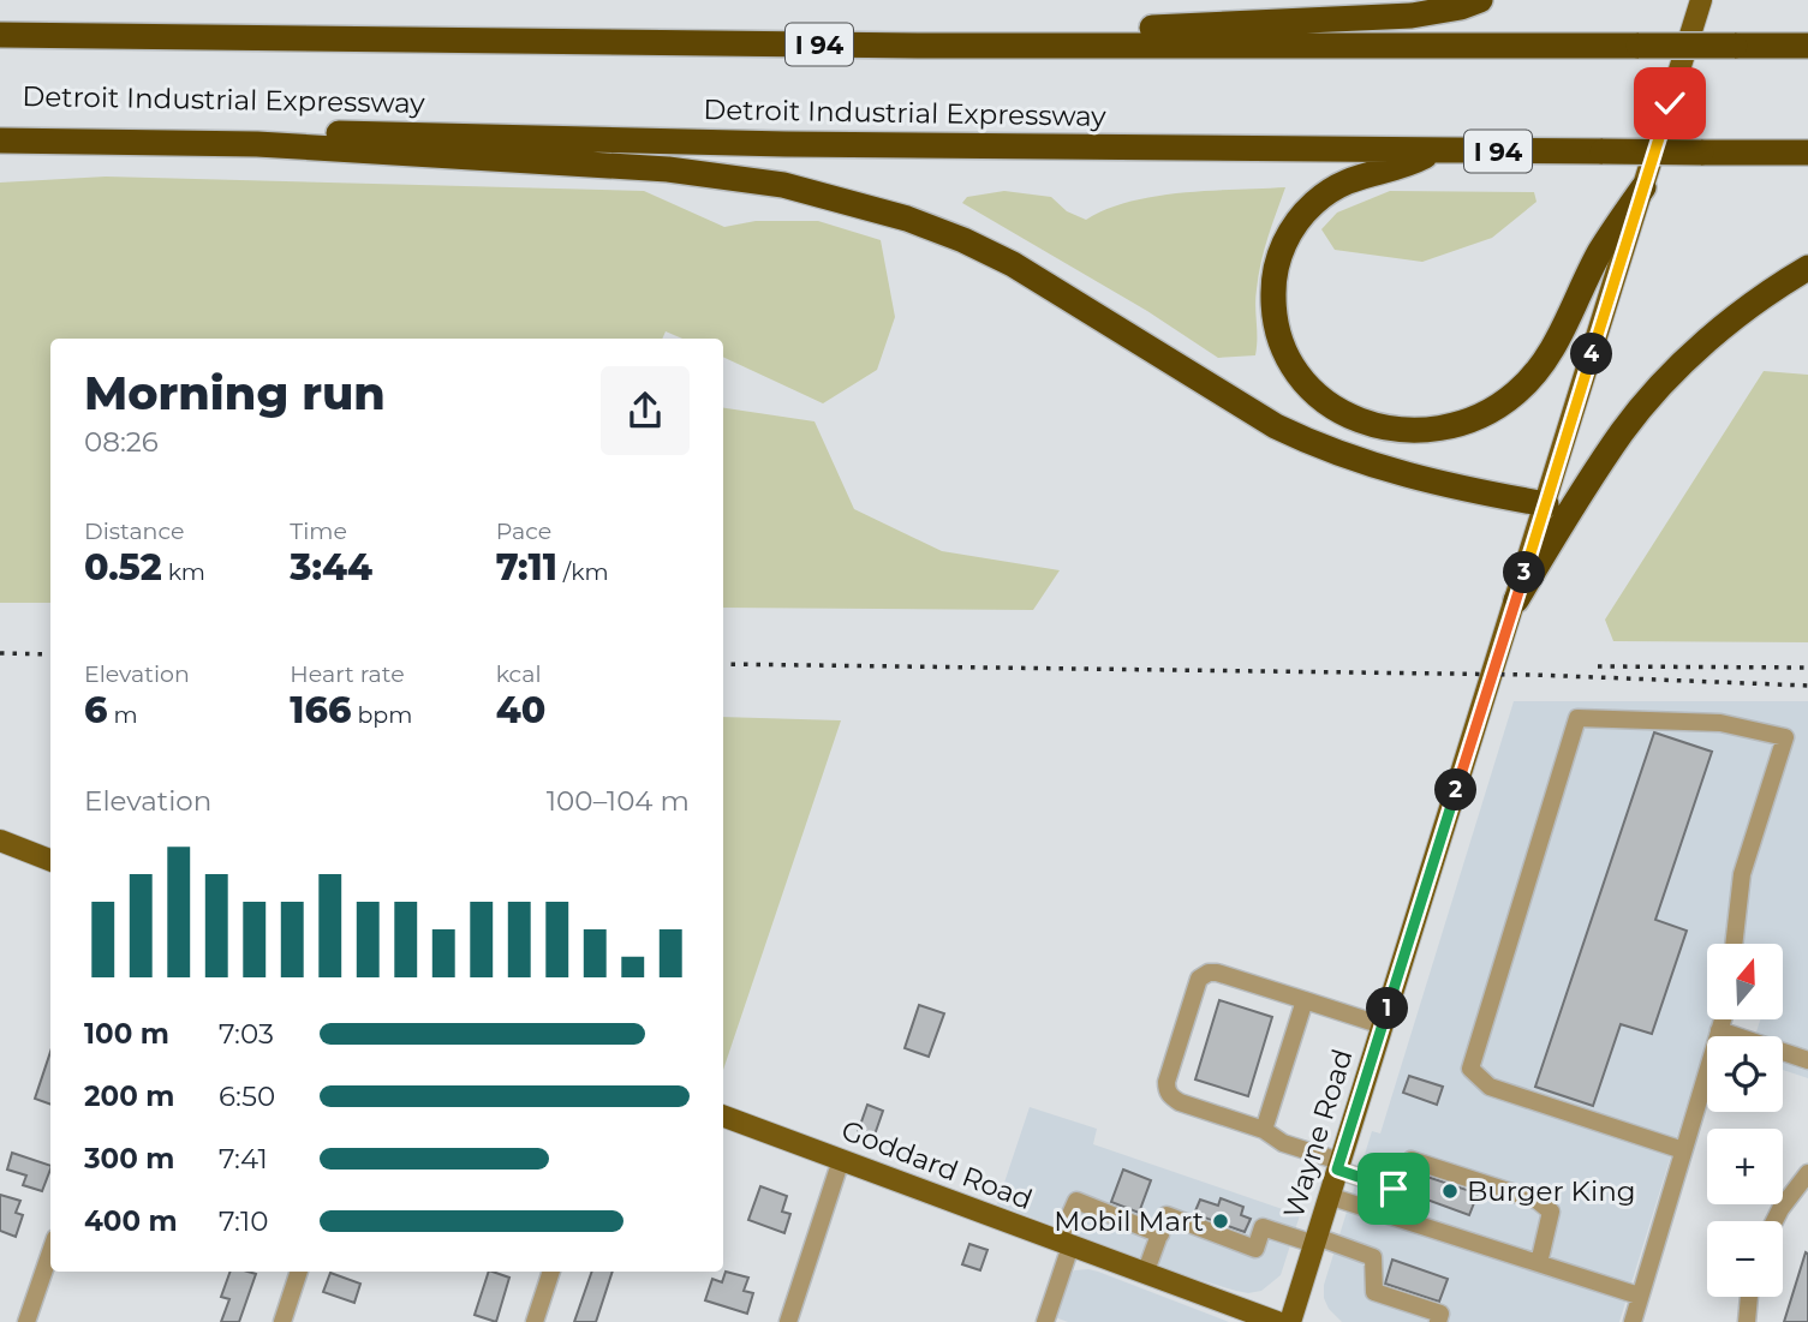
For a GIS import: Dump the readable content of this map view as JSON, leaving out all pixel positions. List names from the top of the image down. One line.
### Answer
{"streets":{"highway":["I 94","Detroit Industrial Expressway"],"main road":["Wayne Road","Goddard Road"]},"places":["Burger King","Mobil Mart"],"north":"top","page":{"pins":["4","3","2","1"],"heading":["Morning run","08:26"],"stats":[["Distance","0.52 km"],["Time","3:44"],["Pace","7:11 /km"],["Elevation","6 m"],["Heart rate","166 bpm"],["kcal","40"]],"chart":["Elevation","100–104 m"],"map_buttons":["+","−"],"list":[{"name":"100 m","note":"7:03"},{"name":"200 m","note":"6:50"},{"name":"300 m","note":"7:41"},{"name":"400 m","note":"7:10"}]}}
